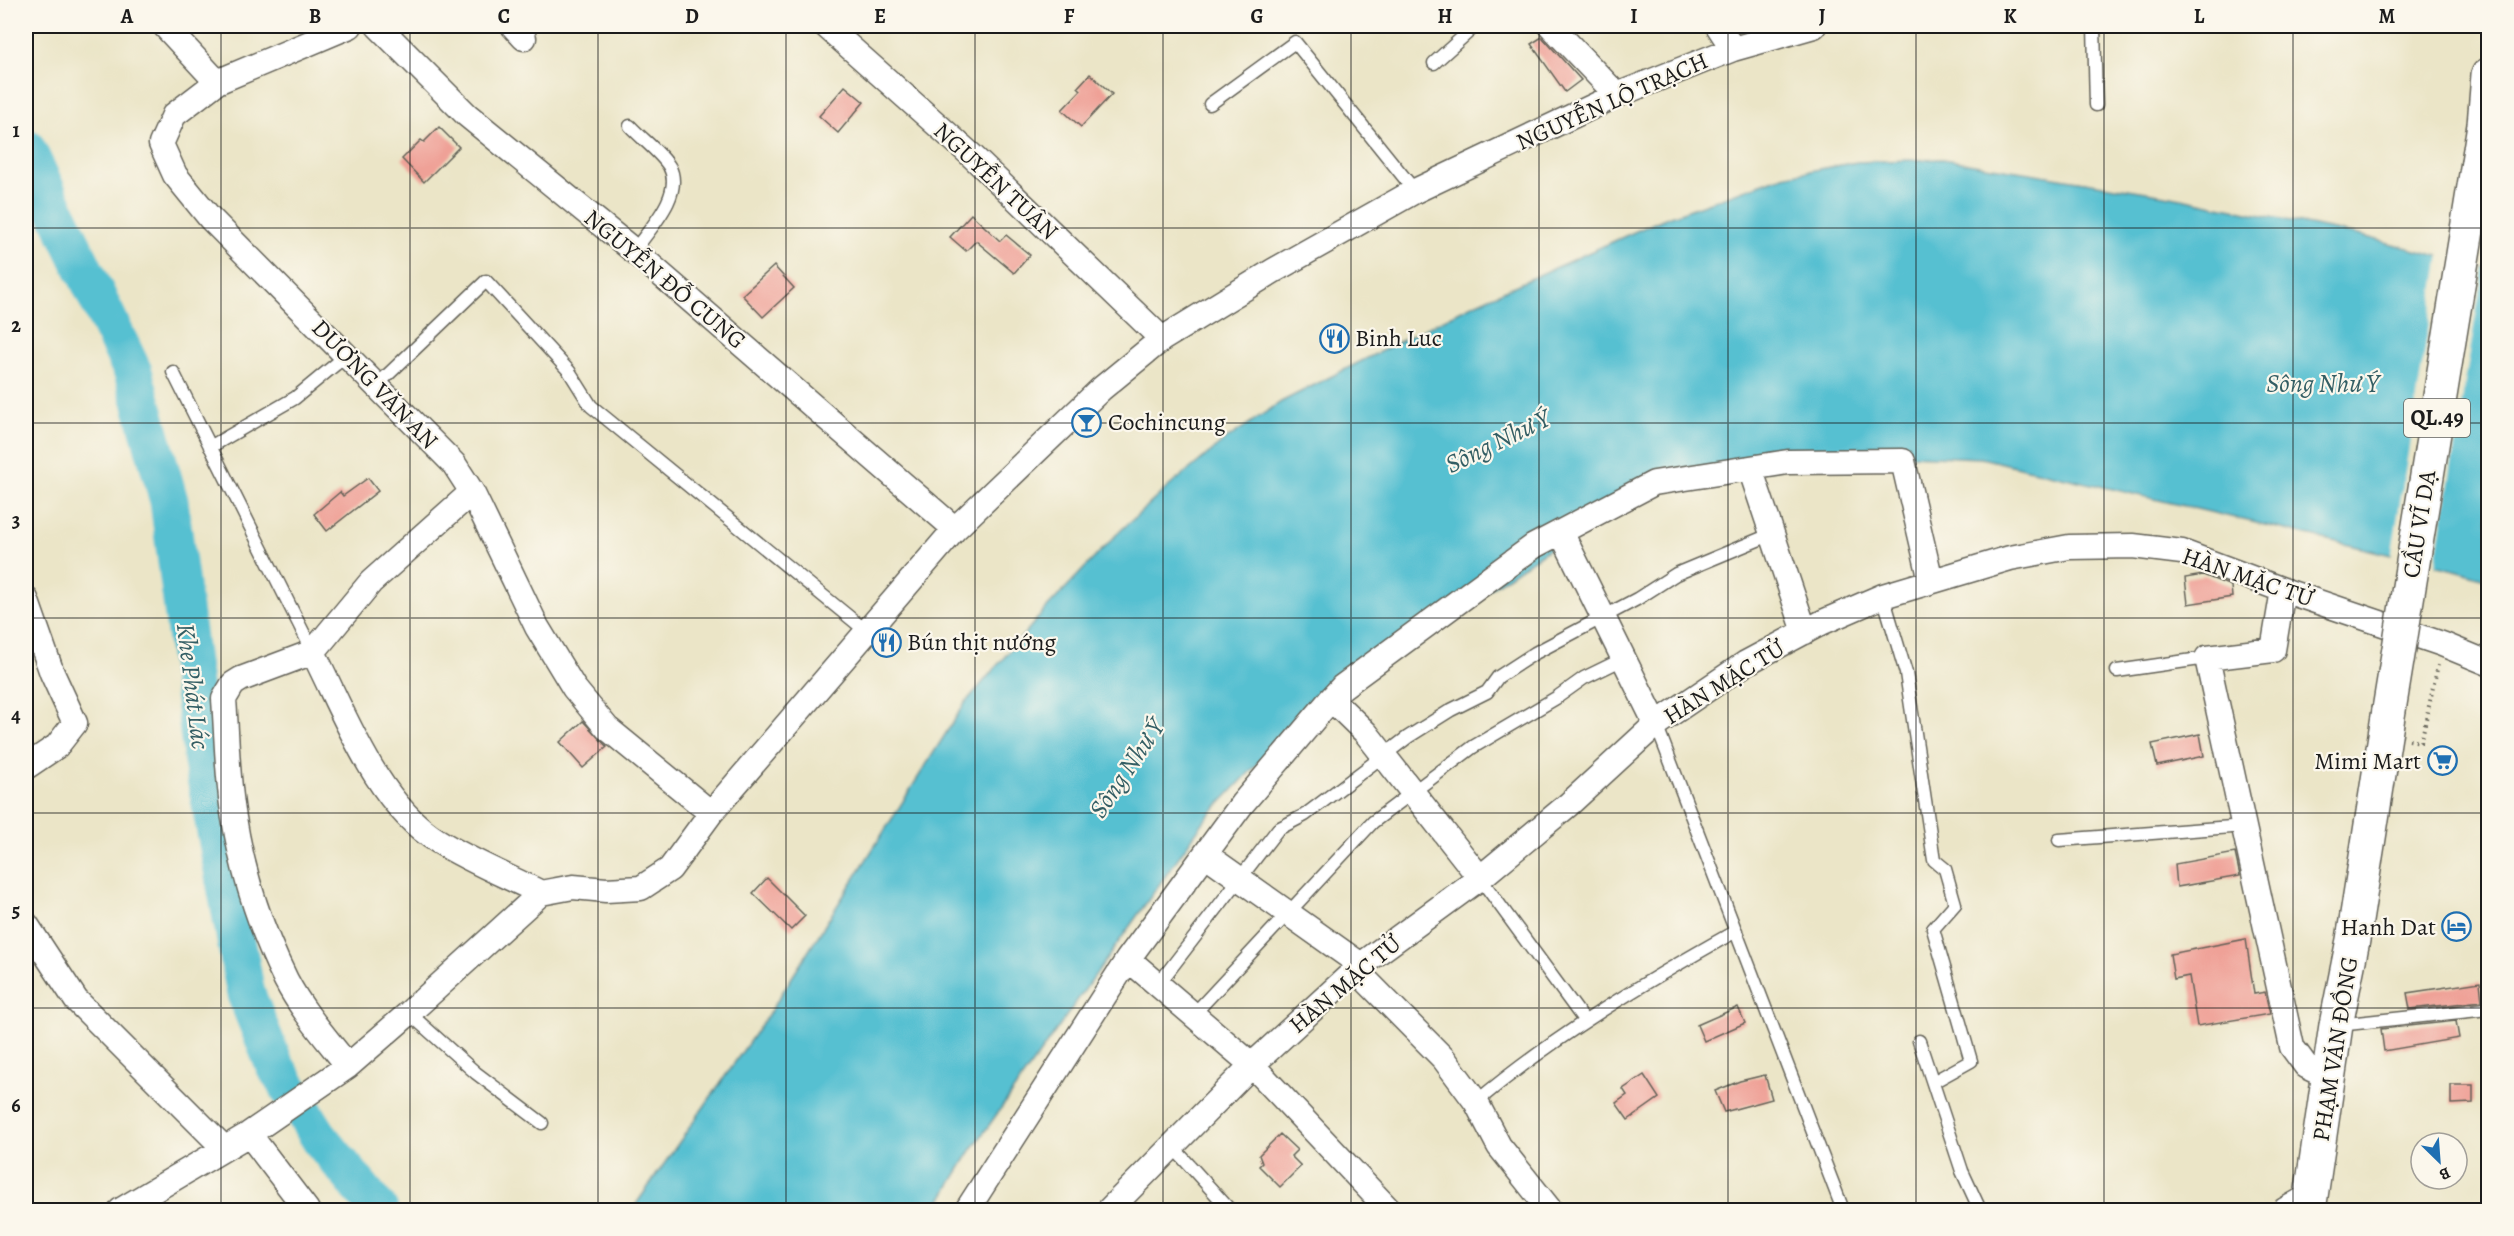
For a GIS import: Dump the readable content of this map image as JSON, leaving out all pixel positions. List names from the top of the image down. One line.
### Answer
{"streets":{"main road":["QL.49","CẦU VĨ DẠ","PHẠM VĂN ĐỒNG"],"street":["NGUYỄN LỘ TRẠCH","NGUYỄN TUÂN","NGUYỄN ĐỖ CUNG","DƯƠNG VĂN AN","HÀN MẶC TỬ"]},"crossings":[["NGUYỄN LỘ TRẠCH","NGUYỄN TUÂN"],["NGUYỄN LỘ TRẠCH","NGUYỄN ĐỖ CUNG"],["NGUYỄN LỘ TRẠCH","DƯƠNG VĂN AN"],["CẦU VĨ DẠ","PHẠM VĂN ĐỒNG"]],"water":["Sông Như Ý","Khe Phát Lác"],"places":{"restaurant":["Binh Luc","Bún thịt nướng"],"bar":["Cochincung"],"supermarket":["Mimi Mart"],"hotel":["Hanh Dat"]},"north":"bottom right","grid":{"columns":["A","B","C","D","E","F","G","H","I","J","K","L","M"],"rows":["1","2","3","4","5","6"]}}
